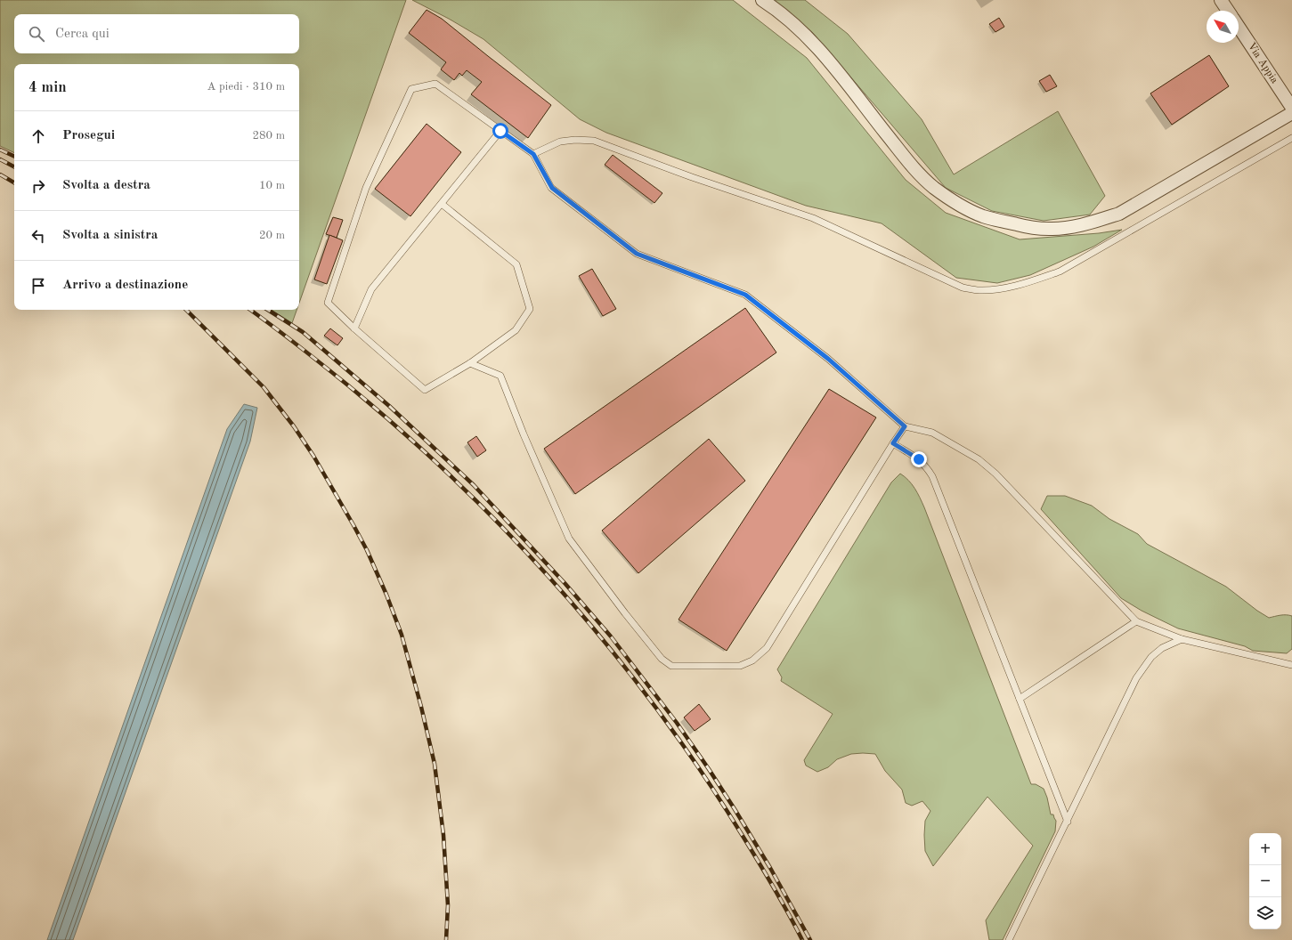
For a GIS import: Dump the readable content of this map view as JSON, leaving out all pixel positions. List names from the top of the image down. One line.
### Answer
{"streets":{"street":["Via Appia"]},"north":"top left","page":{"search":"Cerca qui","heading":["4 min","A piedi · 310 m"],"list":[["Prosegui","280 m"],["Svolta a destra","10 m"],["Svolta a sinistra","20 m"],"Arrivo a destinazione"],"map_buttons":["+","−"]}}
